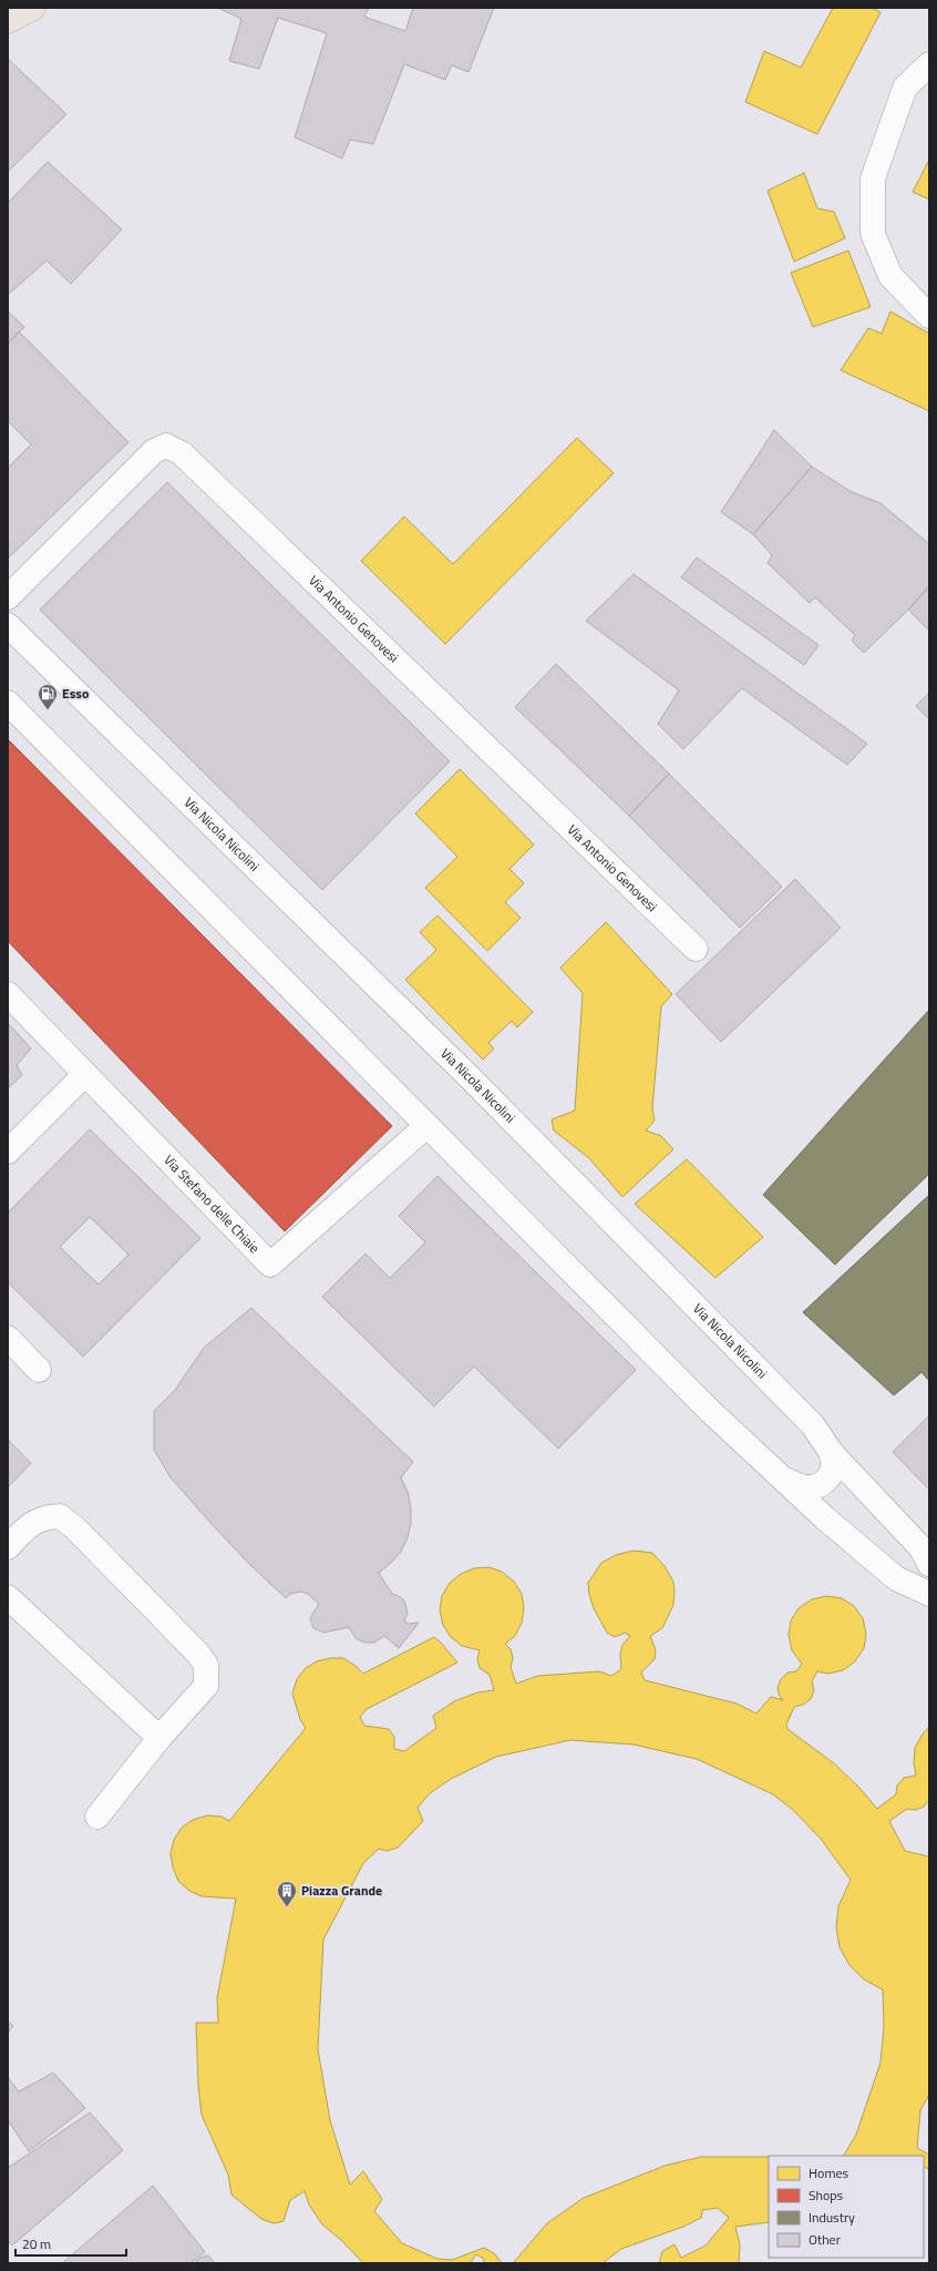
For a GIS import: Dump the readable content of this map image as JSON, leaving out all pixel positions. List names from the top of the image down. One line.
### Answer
{"streets":{"street":["Via Antonio Genovesi","Via Nicola Nicolini","Via Stefano delle Chiaie"]},"places":{"fuel station":["Esso"],"building":["Piazza Grande"]},"legend":["Homes","Shops","Industry","Other"],"scale_bar":"20 m"}
